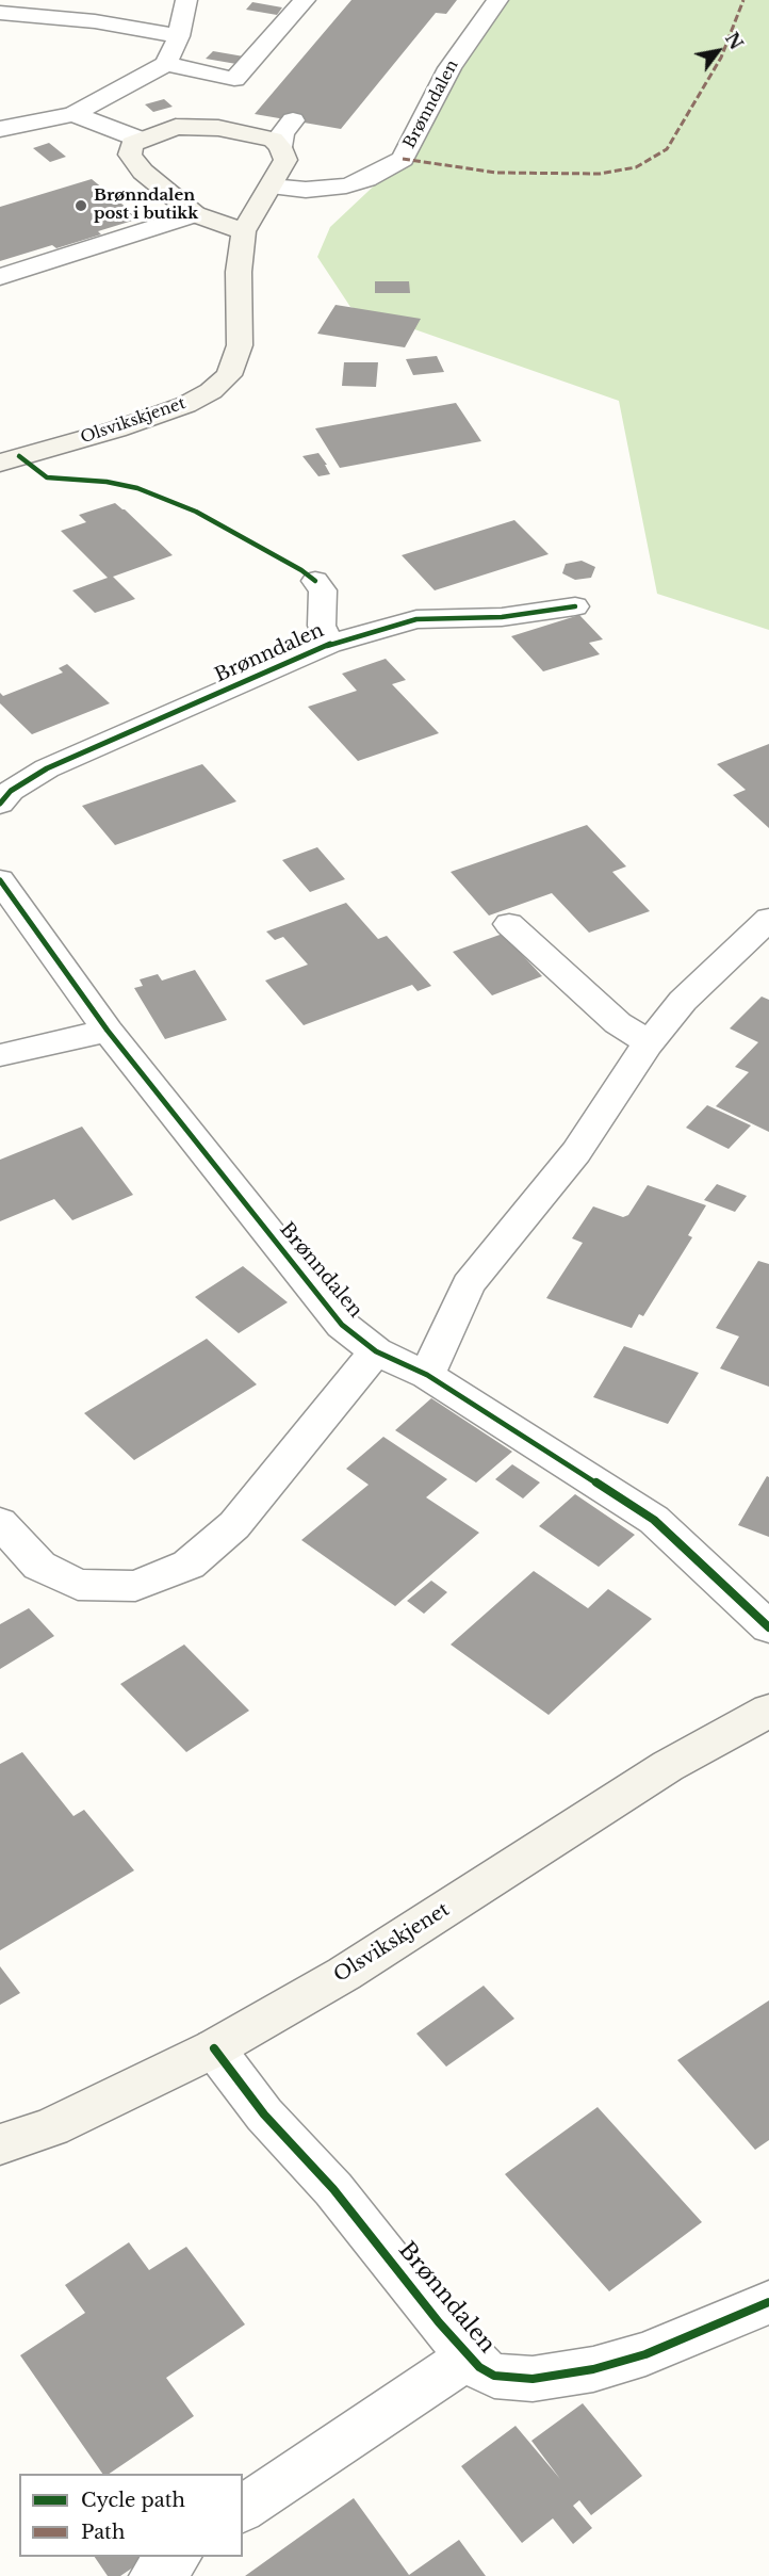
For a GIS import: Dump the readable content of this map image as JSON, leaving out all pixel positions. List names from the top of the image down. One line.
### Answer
{"streets":{"main road":["Olsvikskjenet"],"street":["Brønndalen"]},"crossings":[["Brønndalen","Olsvikskjenet"]],"places":["Brønndalen post i butikk"],"legend":["Cycle path","Path"],"north":"top right"}
